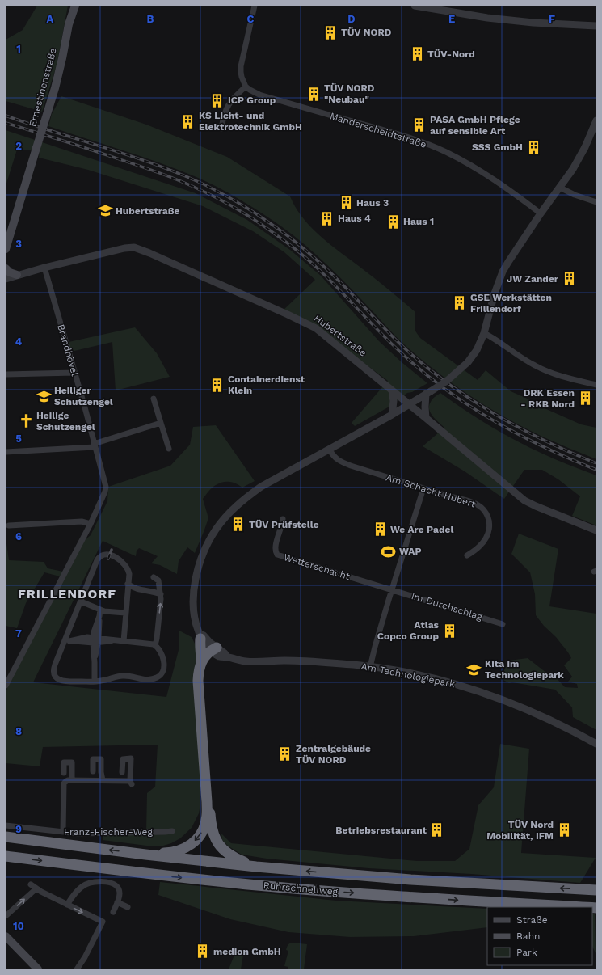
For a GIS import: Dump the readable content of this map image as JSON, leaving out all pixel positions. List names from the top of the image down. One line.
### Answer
{"streets":{"highway":["Ruhrschnellweg"],"main road":["Ernestinenstraße"],"street":["Manderscheidtstraße","Hubertstraße","Brandhövel","Am Schacht Hubert","Wetterschacht","Im Durchschlag","Am Technologiepark","Franz-Fischer-Weg"]},"crossings":[["Hubertstraße","Brandhövel"],["Am Schacht Hubert","Am Technologiepark"],["Wetterschacht","Im Durchschlag"]],"districts":["FRILLENDORF"],"places":{"building":["TÜV NORD","TÜV-Nord","TÜV NORD \"Neubau\"","ICP Group","KS Licht- und Elektrotechnik GmbH","PASA GmbH Pflege auf sensible Art","SSS GmbH","Haus 3","Haus 4","Haus 1","JW Zander","GSE Werkstätten Frillendorf","Containerdienst Klein","DRK Essen - RKB Nord","TÜV Prüfstelle","We Are Padel","Atlas Copco Group","Zentralgebäude TÜV NORD","Betriebsrestaurant","TÜV Nord Mobilität, IFM","medion GmbH"],"school or university":["Hubertstraße","Heiliger Schutzengel","Kita im Technologiepark"],"church":["Heilige Schutzengel"],"sports":["WAP"]},"legend":["Straße","Bahn","Park"],"grid":{"columns":["A","B","C","D","E","F"],"rows":["1","2","3","4","5","6","7","8","9","10"]}}
